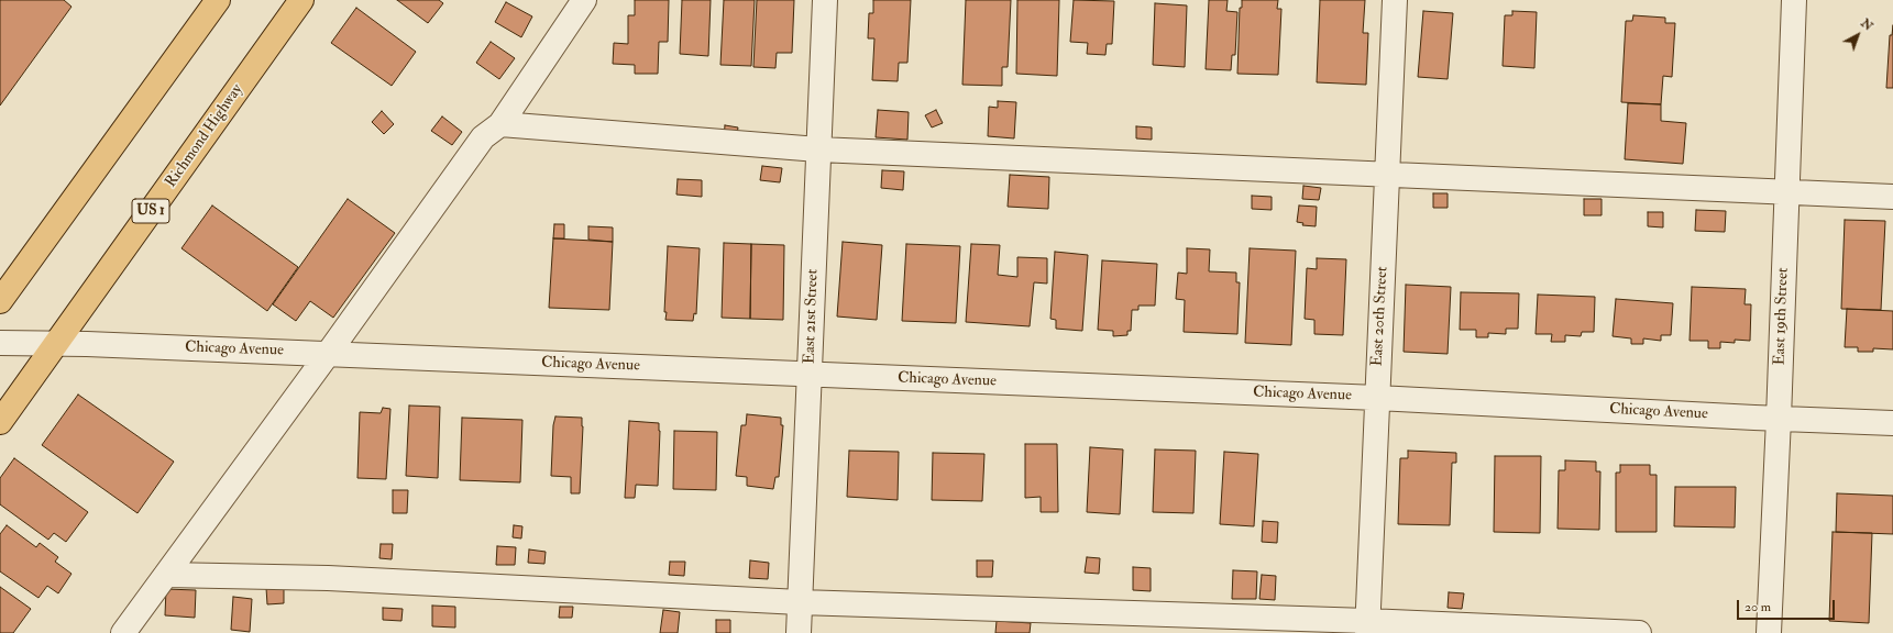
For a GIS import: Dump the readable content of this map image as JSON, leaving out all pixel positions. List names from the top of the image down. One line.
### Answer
{"streets":{"main road":["Richmond Highway","US 1"],"street":["East 21st Street","East 20th Street","East 19th Street","Chicago Avenue"]},"crossings":[["Richmond Highway","Chicago Avenue"],["East 21st Street","Chicago Avenue"],["East 20th Street","Chicago Avenue"],["East 19th Street","Chicago Avenue"]],"scale_bar":"20 m","north":"top right"}
